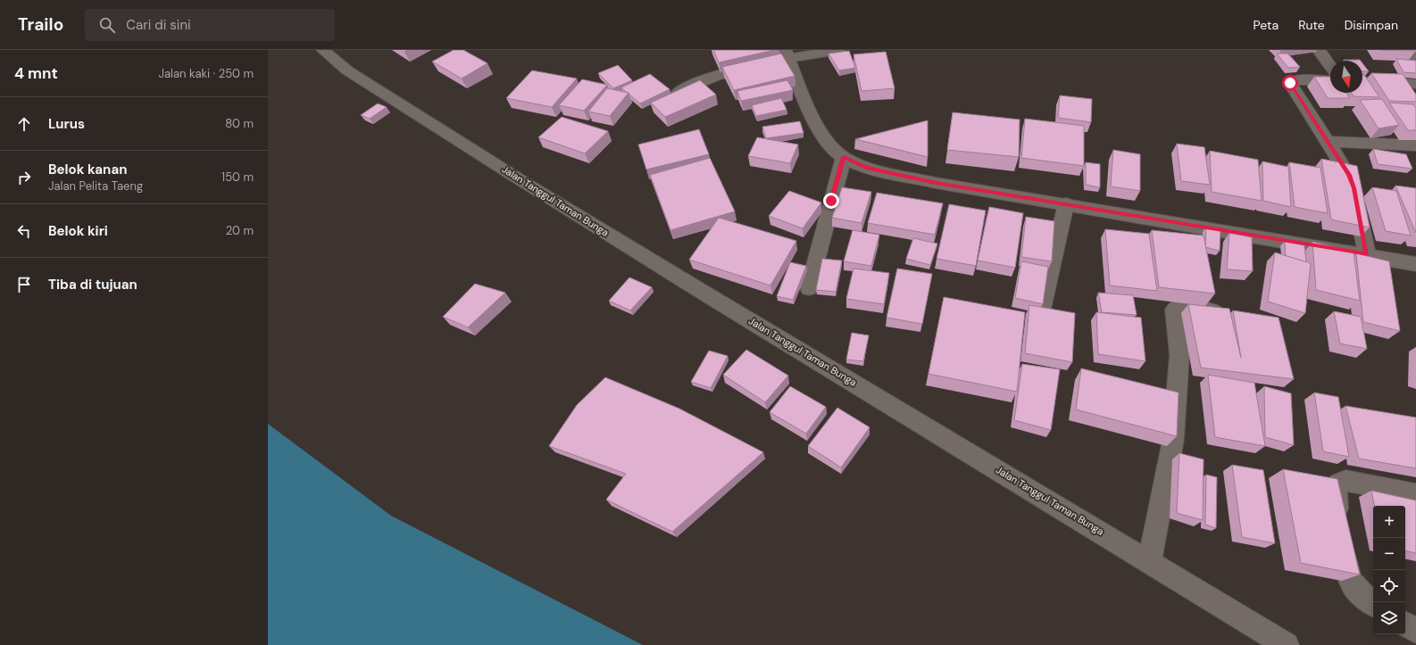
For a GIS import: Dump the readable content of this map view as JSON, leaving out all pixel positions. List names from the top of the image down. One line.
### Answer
{"streets":{"street":["Jalan Tanggul Taman Bunga"]},"north":"bottom","page":{"header":"Trailo","search":"Cari di sini","nav":["Peta","Rute","Disimpan"],"heading":["4 mnt","Jalan kaki · 250 m"],"list":[["Lurus","80 m"],["Belok kanan","Jalan Pelita Taeng","150 m"],["Belok kiri","20 m"],"Tiba di tujuan"],"map_buttons":["+","−"]}}
